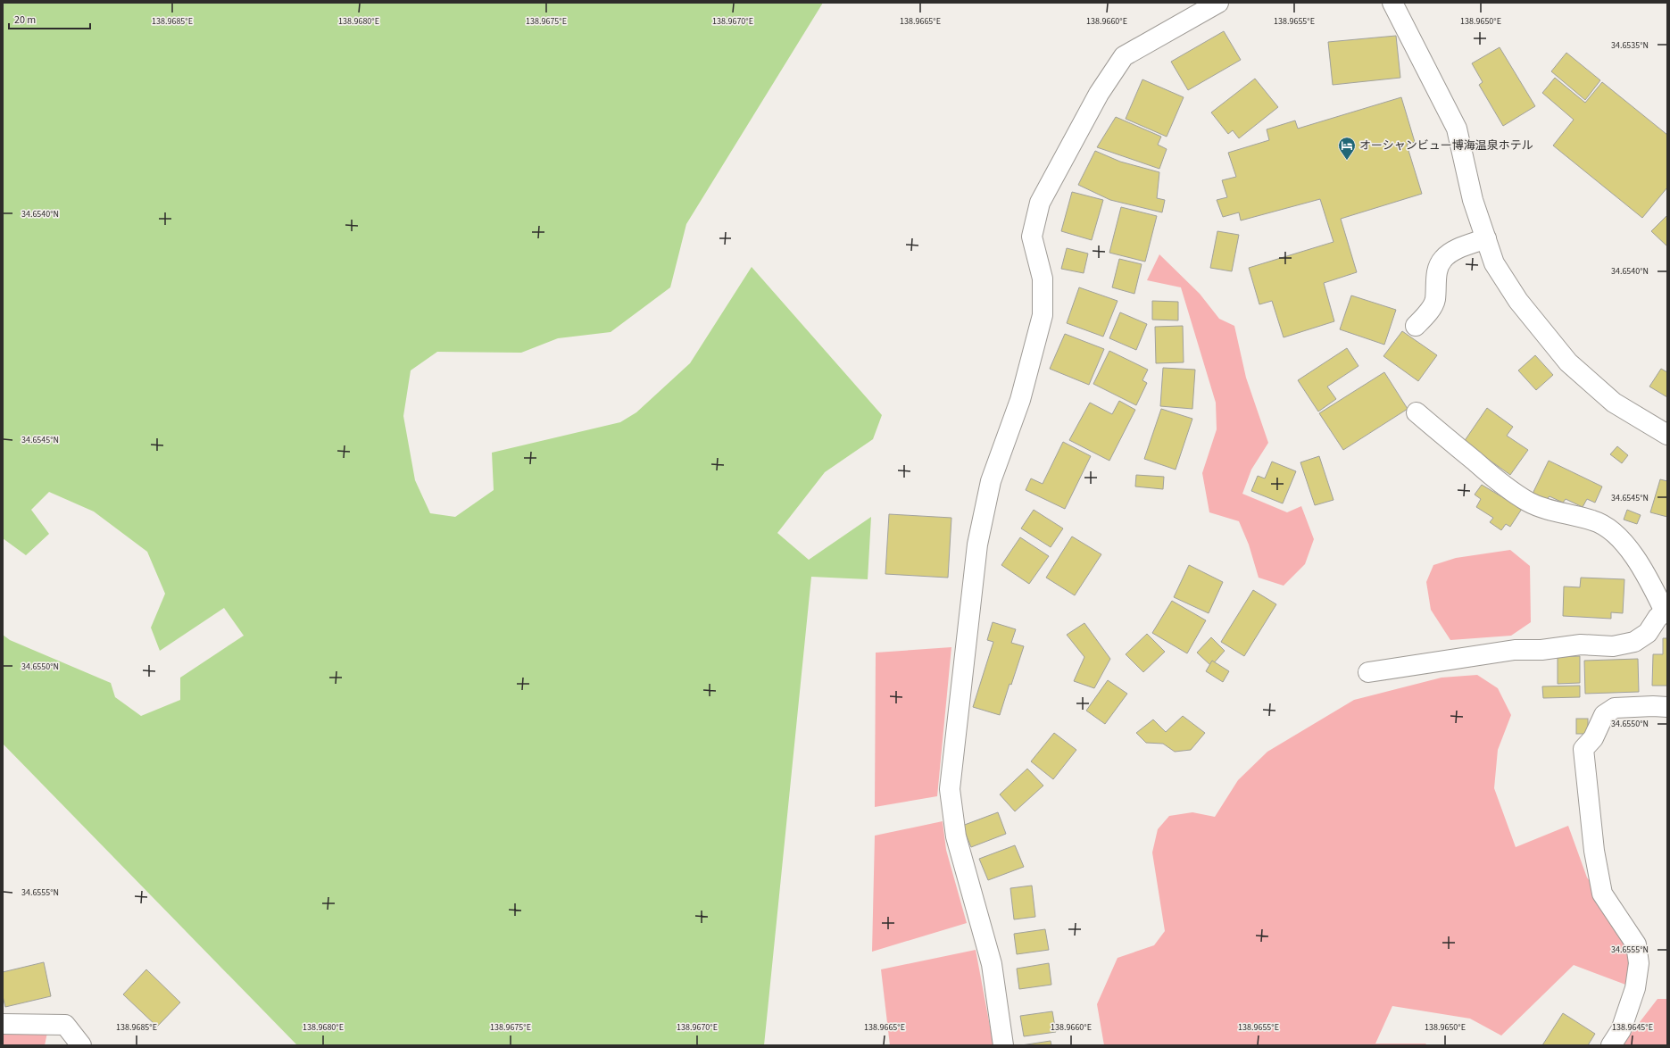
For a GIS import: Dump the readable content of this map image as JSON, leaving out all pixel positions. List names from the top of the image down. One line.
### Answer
{"places":{"hotel":["オーシャンビュー博海温泉ホテル"]},"scale_bar":"20 m","coordinates":["138.9685°E","138.9680°E","138.9675°E","138.9670°E","138.9665°E","138.9660°E","138.9655°E","138.9650°E","34.6535°N","34.6540°N","34.6545°N","34.6550°N","34.6555°N","138.9645°E"]}
